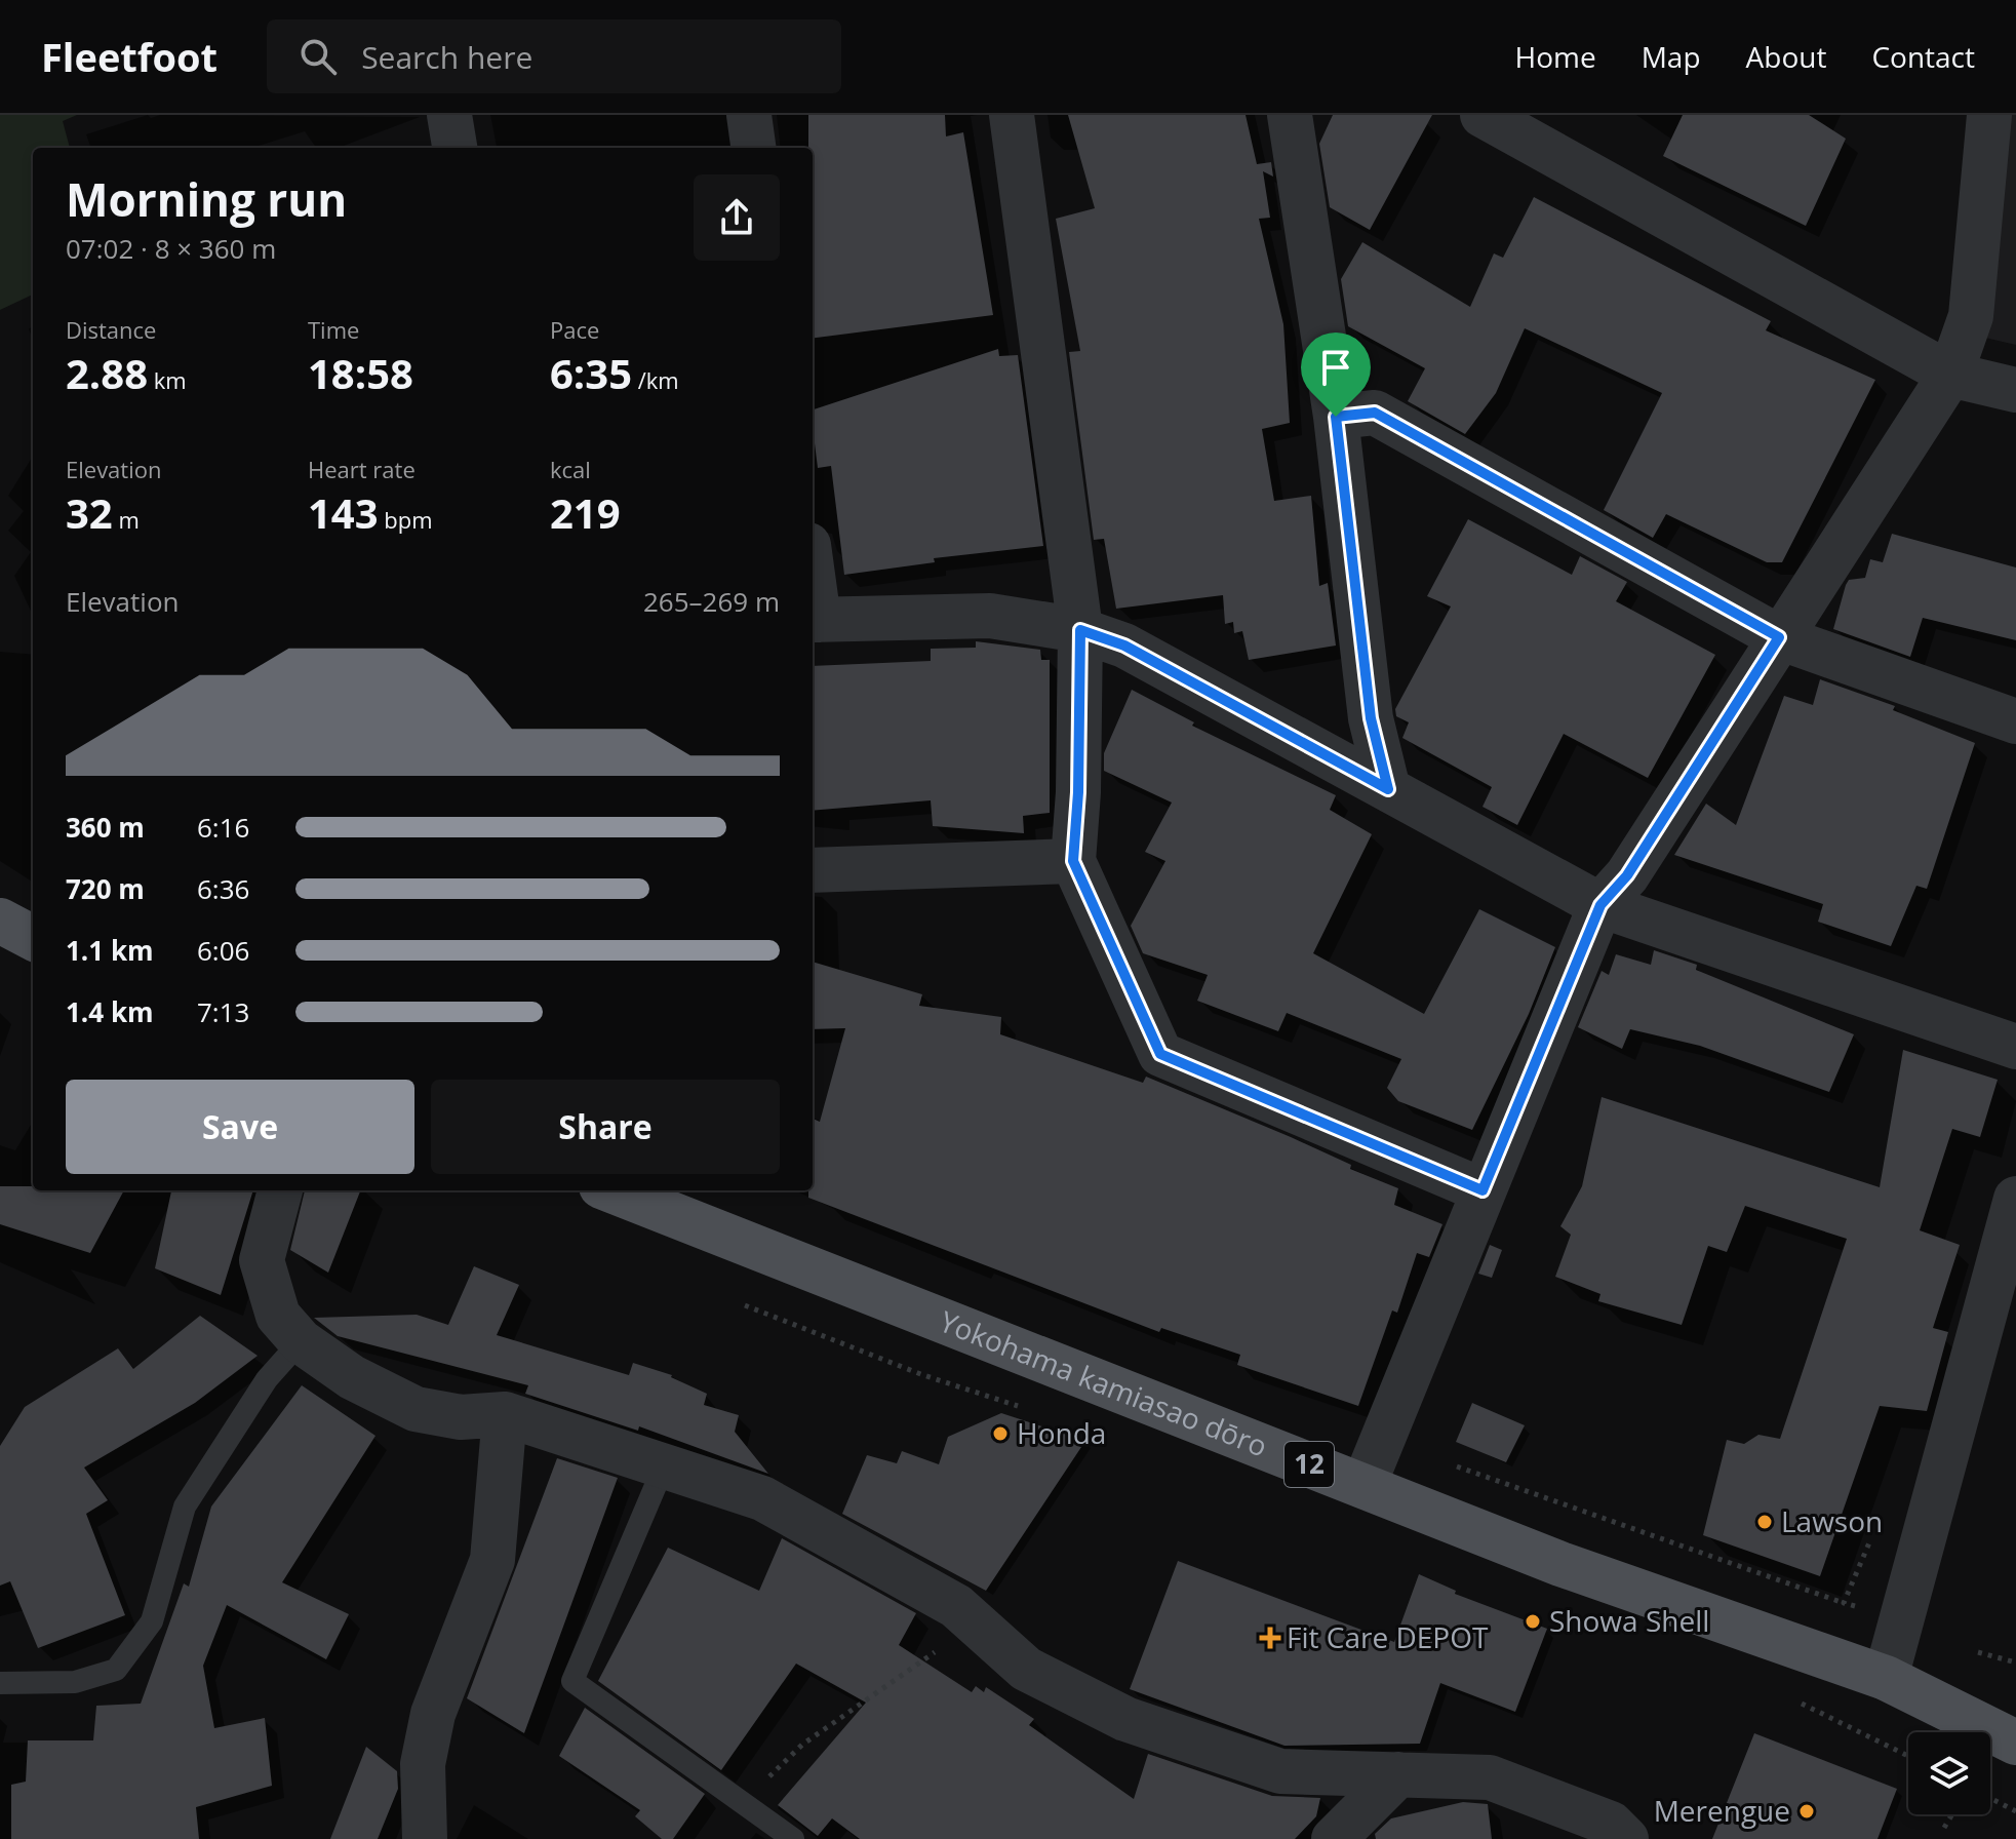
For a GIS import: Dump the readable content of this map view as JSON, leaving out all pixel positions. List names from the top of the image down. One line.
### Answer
{"streets":{"main road":["Yokohama kamiasao dōro","12"]},"places":{"other":["Honda","Lawson","Showa Shell","Merengue"],"health":["Fit Care DEPOT"]},"page":{"header":"Fleetfoot","search":"Search here","nav":["Home","Map","About","Contact"],"heading":["Morning run","07:02 · 8 × 360 m"],"stats":[["Distance","2.88 km"],["Time","18:58"],["Pace","6:35 /km"],["Elevation","32 m"],["Heart rate","143 bpm"],["kcal","219"]],"chart":["Elevation","265–269 m"],"list":[{"name":"360 m","note":"6:16"},{"name":"720 m","note":"6:36"},{"name":"1.1 km","note":"6:06"},{"name":"1.4 km","note":"7:13"}],"buttons":["Save","Share"]}}
